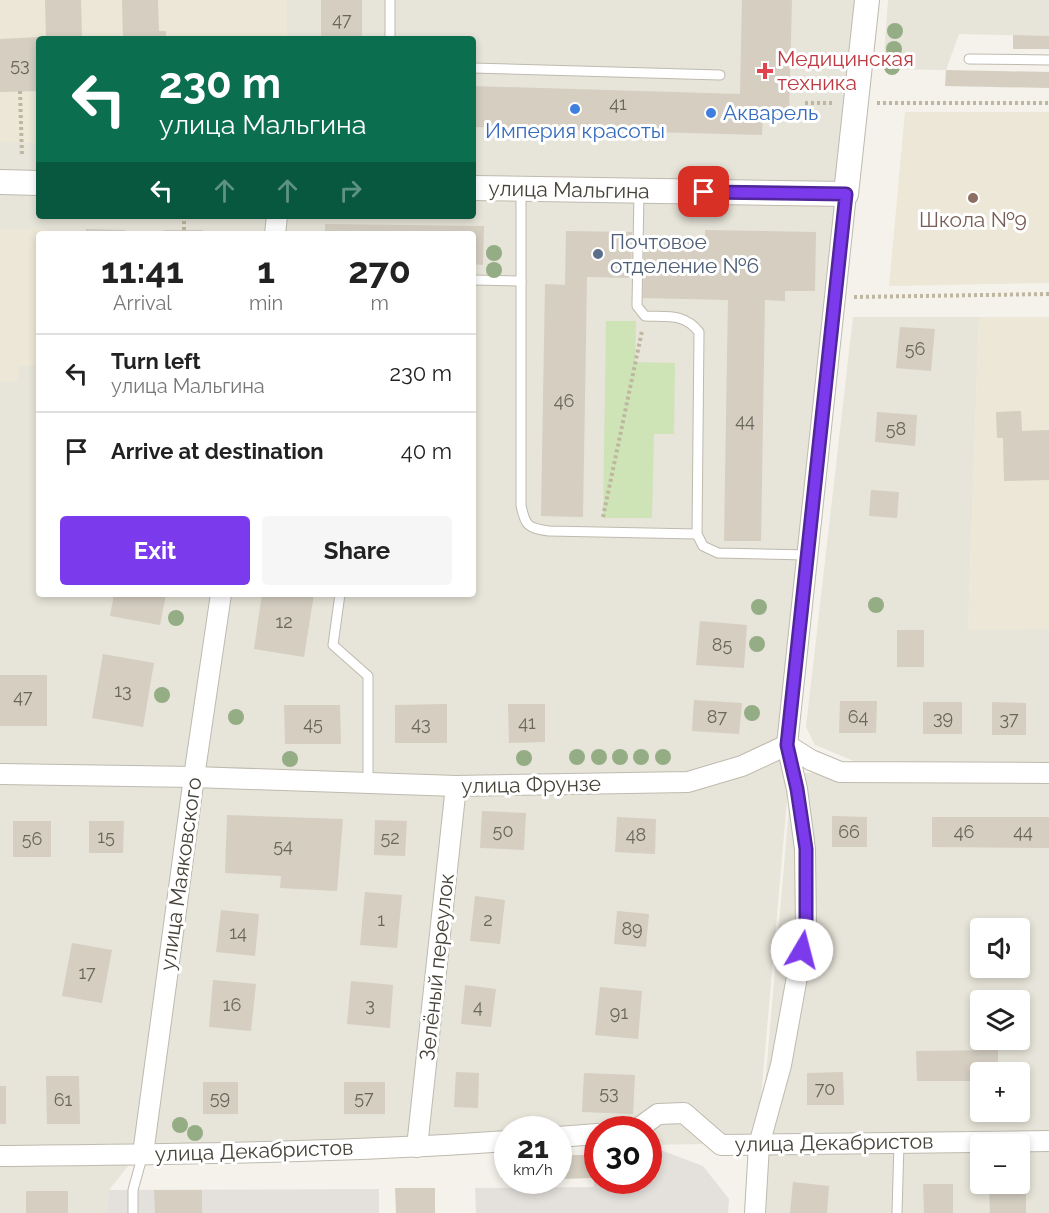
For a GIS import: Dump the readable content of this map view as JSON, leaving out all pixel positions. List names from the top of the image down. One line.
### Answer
{"streets":{"street":["улица Мальгина","улица Фрунзе","улица Маяковского","Зелёный переулок","улица Декабристов"]},"crossings":[["улица Фрунзе","улица Маяковского"],["улица Фрунзе","Зелёный переулок"],["улица Маяковского","улица Декабристов"],["Зелёный переулок","улица Декабристов"]],"places":{"health":["Медицинская техника"],"other":["Империя красоты","Акварель","Школа №9","Почтовое отделение №6"]},"house_numbers":["47","53","41","56","46","44","58","12","85","13","47","87","64","39","37","41","45","43","50","66","46","44","48","15","52","56","54","1","2","89","14","17","16","3","4","91","70","53","59","57","61"],"page":{"turn":["230 m","улица Мальгина"],"eta":["11:41","Arrival","1","min","270","m"],"list":[{"name":"Turn left","note":"улица Мальгина","value":"230 m"},{"name":"Arrive at destination","value":"40 m"}],"buttons":["Exit","Share"],"map_buttons":["+","−"],"speed":"21 km/h","limit":"30"}}
